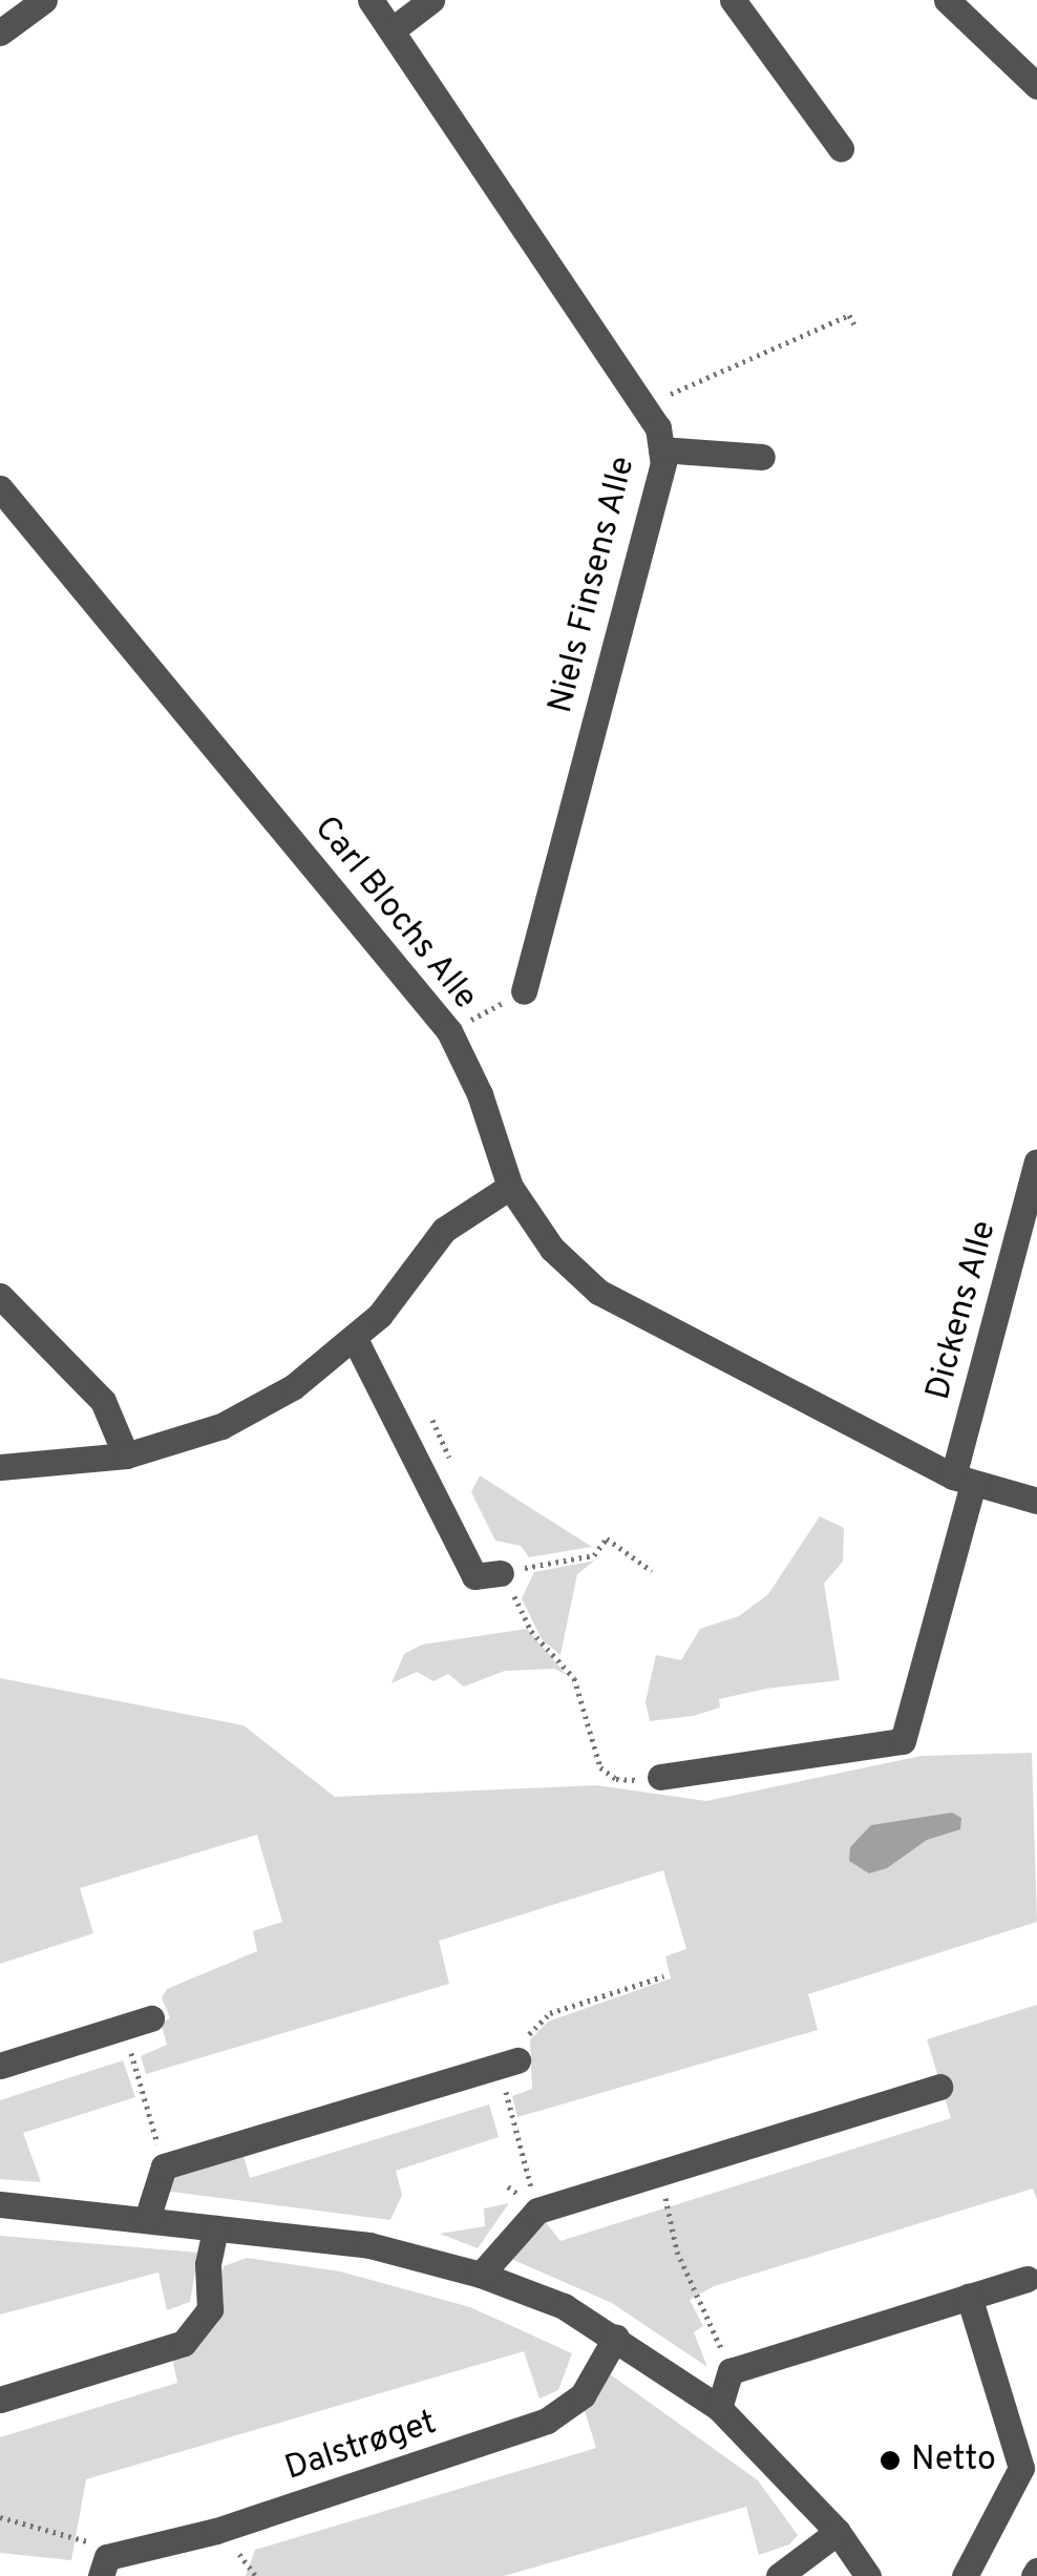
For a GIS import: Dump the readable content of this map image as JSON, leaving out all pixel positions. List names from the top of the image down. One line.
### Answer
{"streets":{"street":["Niels Finsens Alle","Carl Blochs Alle","Dickens Alle","Dalstrøget"]},"crossings":[["Carl Blochs Alle","Dickens Alle"]],"places":["Netto"]}
